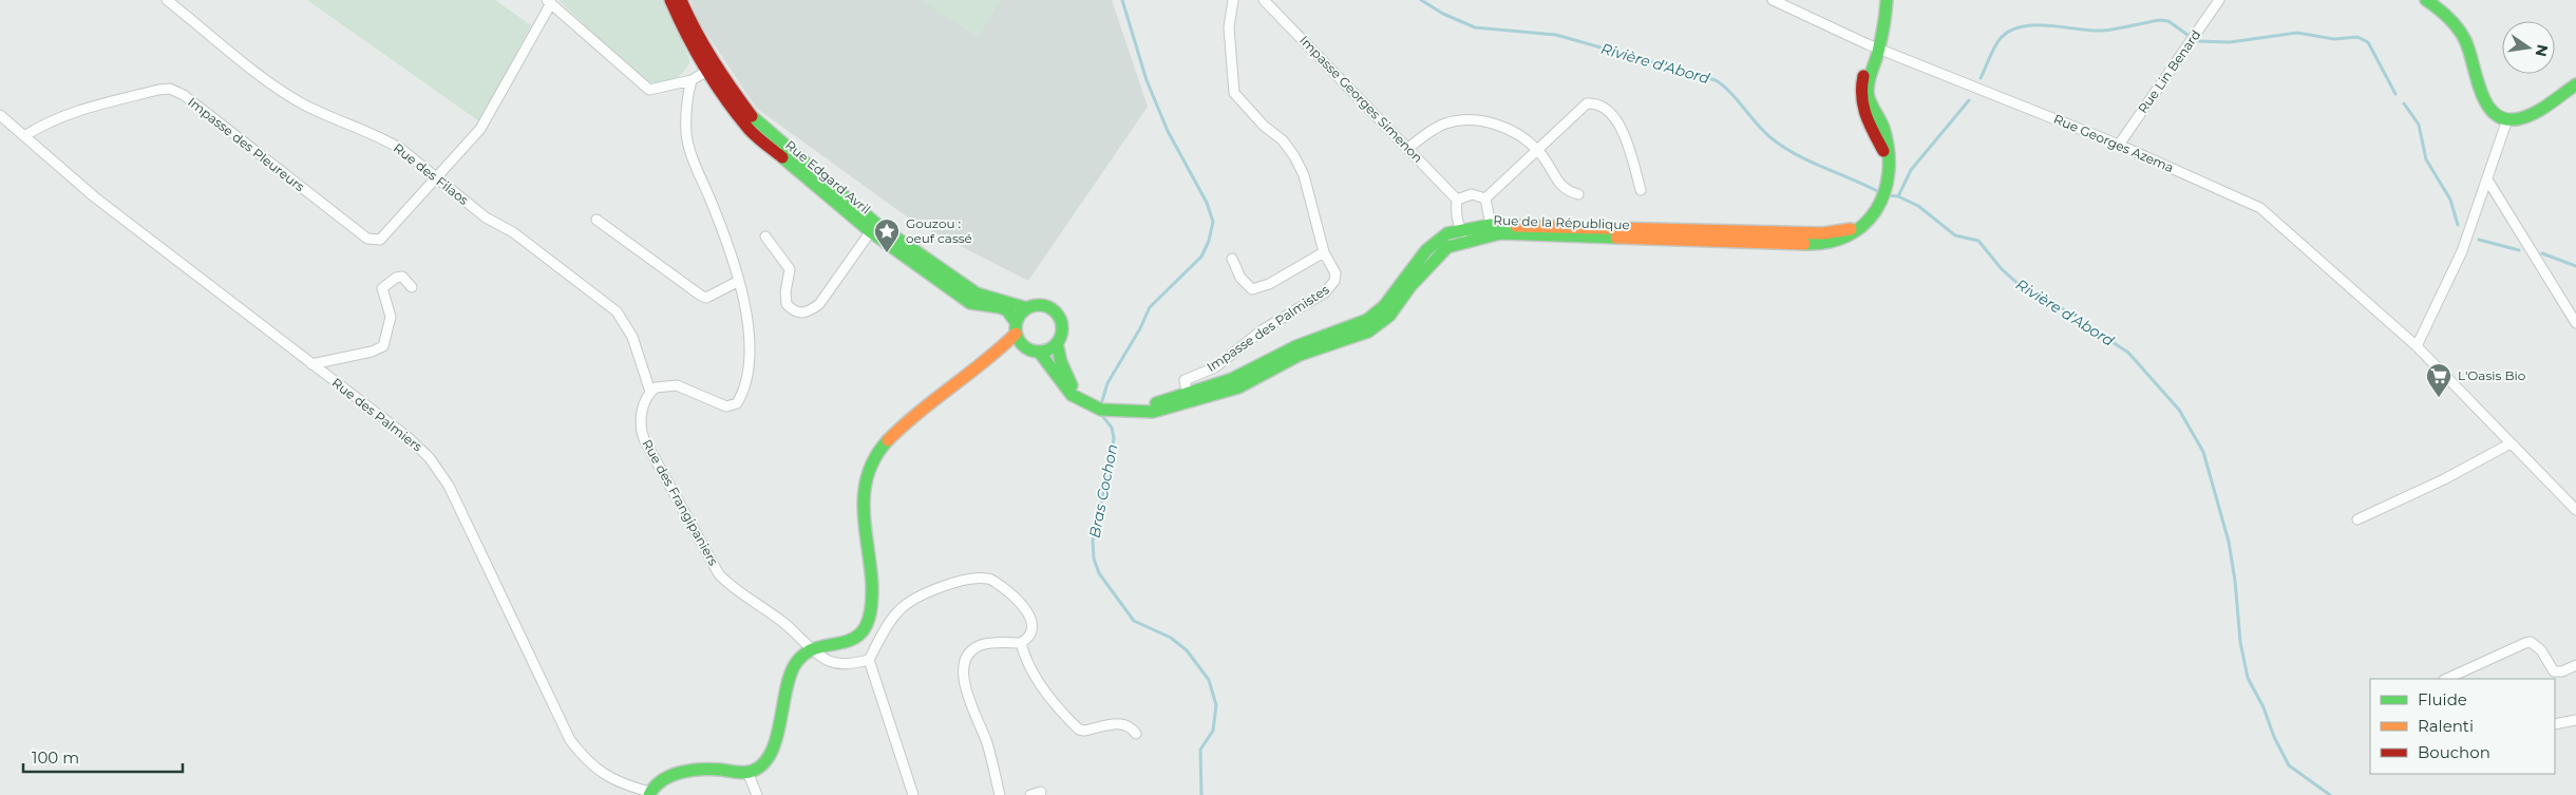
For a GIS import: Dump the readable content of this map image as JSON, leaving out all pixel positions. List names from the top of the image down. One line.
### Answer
{"streets":{"street":["Rue Lin Benard","Impasse Georges Simenon","Rue Georges Azema","Impasse des Pleureurs","Rue des Filaos","Rue Edgard Avril","Rue de la République","Impasse des Palmistes","Rue des Palmiers","Rue des Frangipaniers"]},"crossings":[["Rue Lin Benard","Rue Georges Azema"],["Rue Georges Azema","Rue de la République"],["Impasse des Pleureurs","Rue des Filaos"],["Impasse des Pleureurs","Rue des Palmiers"],["Rue des Filaos","Rue des Frangipaniers"],["Rue Edgard Avril","Rue de la République"],["Rue de la République","Impasse des Palmistes"]],"water":["Rivière d'Abord","Bras Cochon"],"places":{"place":["Gouzou : oeuf cassé"],"supermarket":["L'Oasis Bio"]},"legend":["Fluide","Ralenti","Bouchon"],"scale_bar":"100 m","north":"right"}
